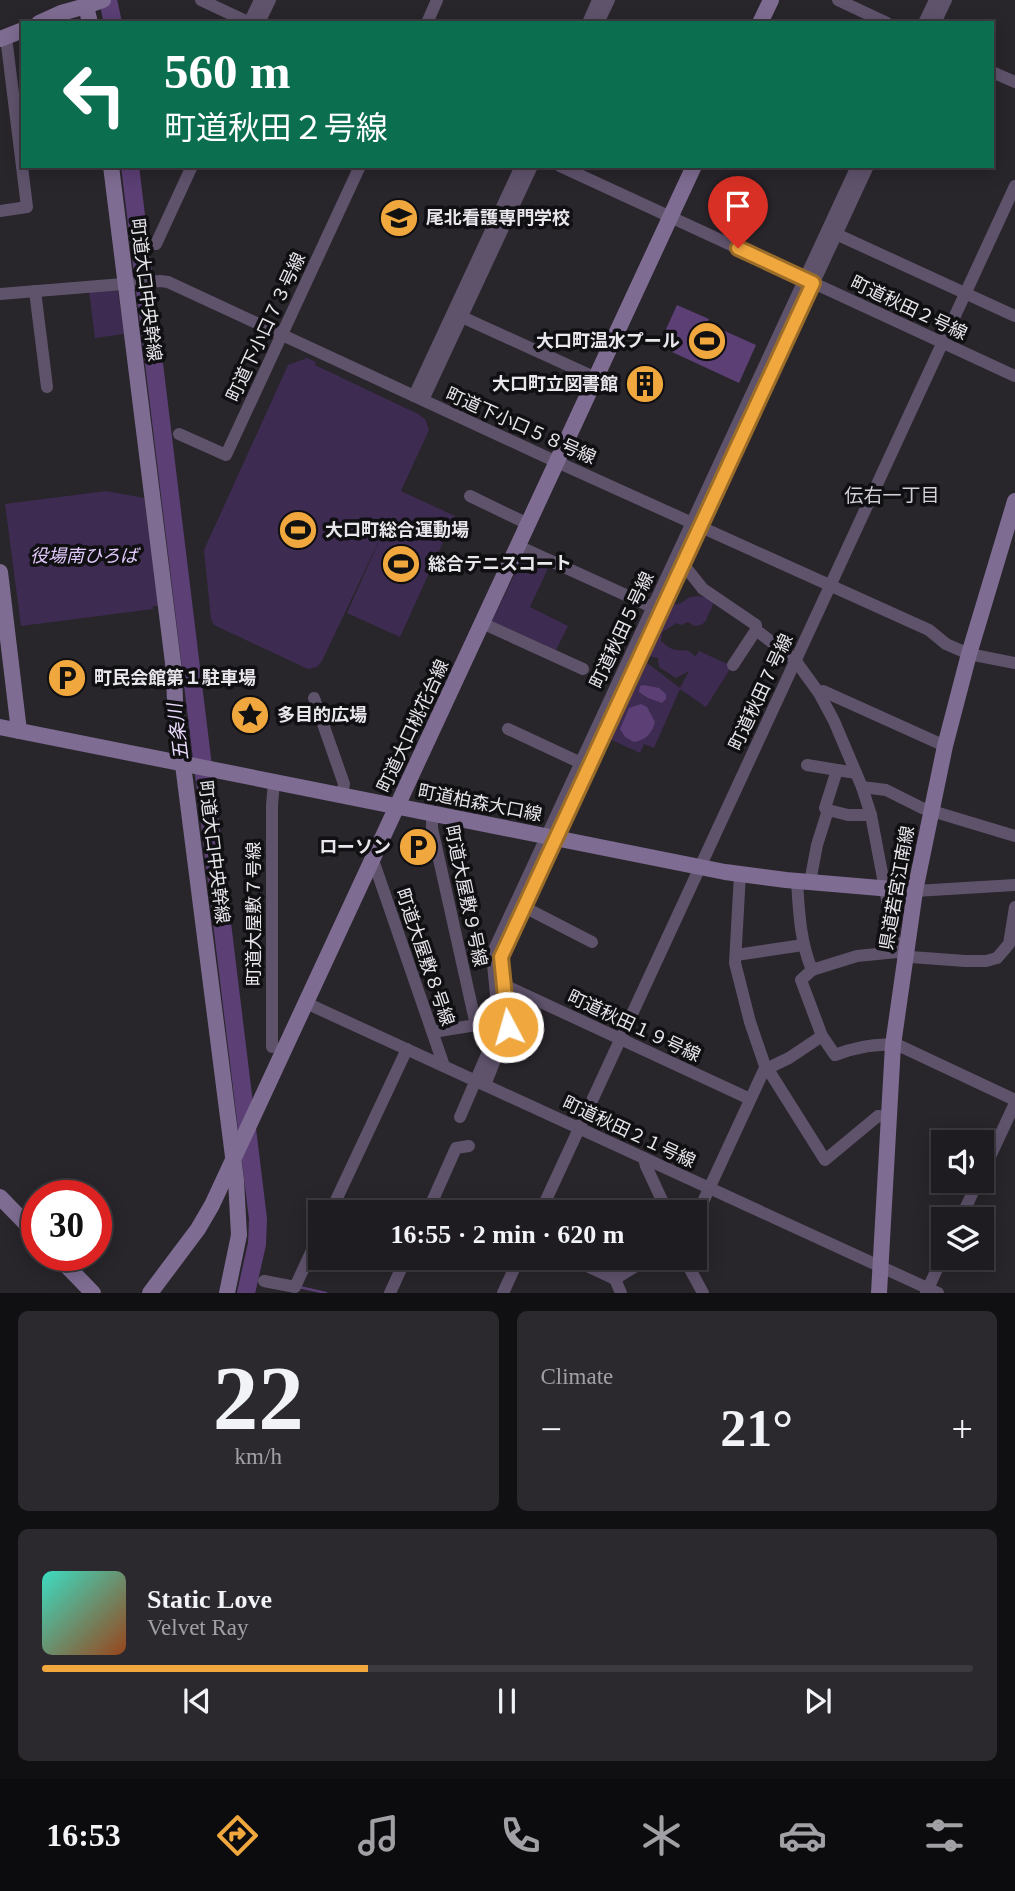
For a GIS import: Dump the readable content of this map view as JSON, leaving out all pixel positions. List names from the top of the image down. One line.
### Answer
{"streets":{"street":["町道大口中央幹線","町道秋田２号線","町道下小口７３号線","町道下小口５８号線","町道秋田５号線","町道秋田７号線","町道大口桃花台線","町道柏森大口線","県道若宮江南線","町道大屋敷９号線","町道大屋敷７号線","町道大屋敷８号線","町道秋田１９号線","町道秋田２１号線"]},"crossings":[["町道大口中央幹線","町道下小口５８号線"],["町道大口中央幹線","町道大口桃花台線"],["町道大口中央幹線","町道柏森大口線"],["町道秋田２号線","町道秋田７号線"],["町道秋田２号線","町道大口桃花台線"],["町道下小口７３号線","町道下小口５８号線"],["町道下小口５８号線","町道秋田５号線"],["町道下小口５８号線","町道秋田７号線"],["町道下小口５８号線","町道大口桃花台線"],["町道下小口５８号線","県道若宮江南線"],["町道秋田５号線","町道柏森大口線"],["町道秋田５号線","町道秋田２１号線"],["町道秋田７号線","町道柏森大口線"],["町道秋田７号線","町道秋田１９号線"],["町道秋田７号線","町道秋田２１号線"],["町道大口桃花台線","町道柏森大口線"],["町道大口桃花台線","町道大屋敷８号線"],["町道大口桃花台線","町道秋田２１号線"],["町道柏森大口線","県道若宮江南線"],["町道柏森大口線","町道大屋敷９号線"],["町道柏森大口線","町道大屋敷７号線"],["県道若宮江南線","町道秋田２１号線"],["町道大屋敷９号線","町道大屋敷８号線"],["町道大屋敷８号線","町道秋田２１号線"]],"districts":["伝右一丁目"],"water":["五条川"],"parks":["役場南ひろば"],"places":{"school or university":["尾北看護専門学校"],"sports":["大口町温水プール","大口町総合運動場","総合テニスコート"],"building":["大口町立図書館"],"parking":["町民会館第１駐車場","ローソン"],"place":["多目的広場"]},"page":{"turn":["560 m","町道秋田２号線"],"limit":"30","trip":"16:55 · 2 min · 620 m","tile":[["22","km/h"],"Climate"],"heat":["−","21°","+"],"song":["Static Love","Velvet Ray"],"tabs":"16:53"}}
